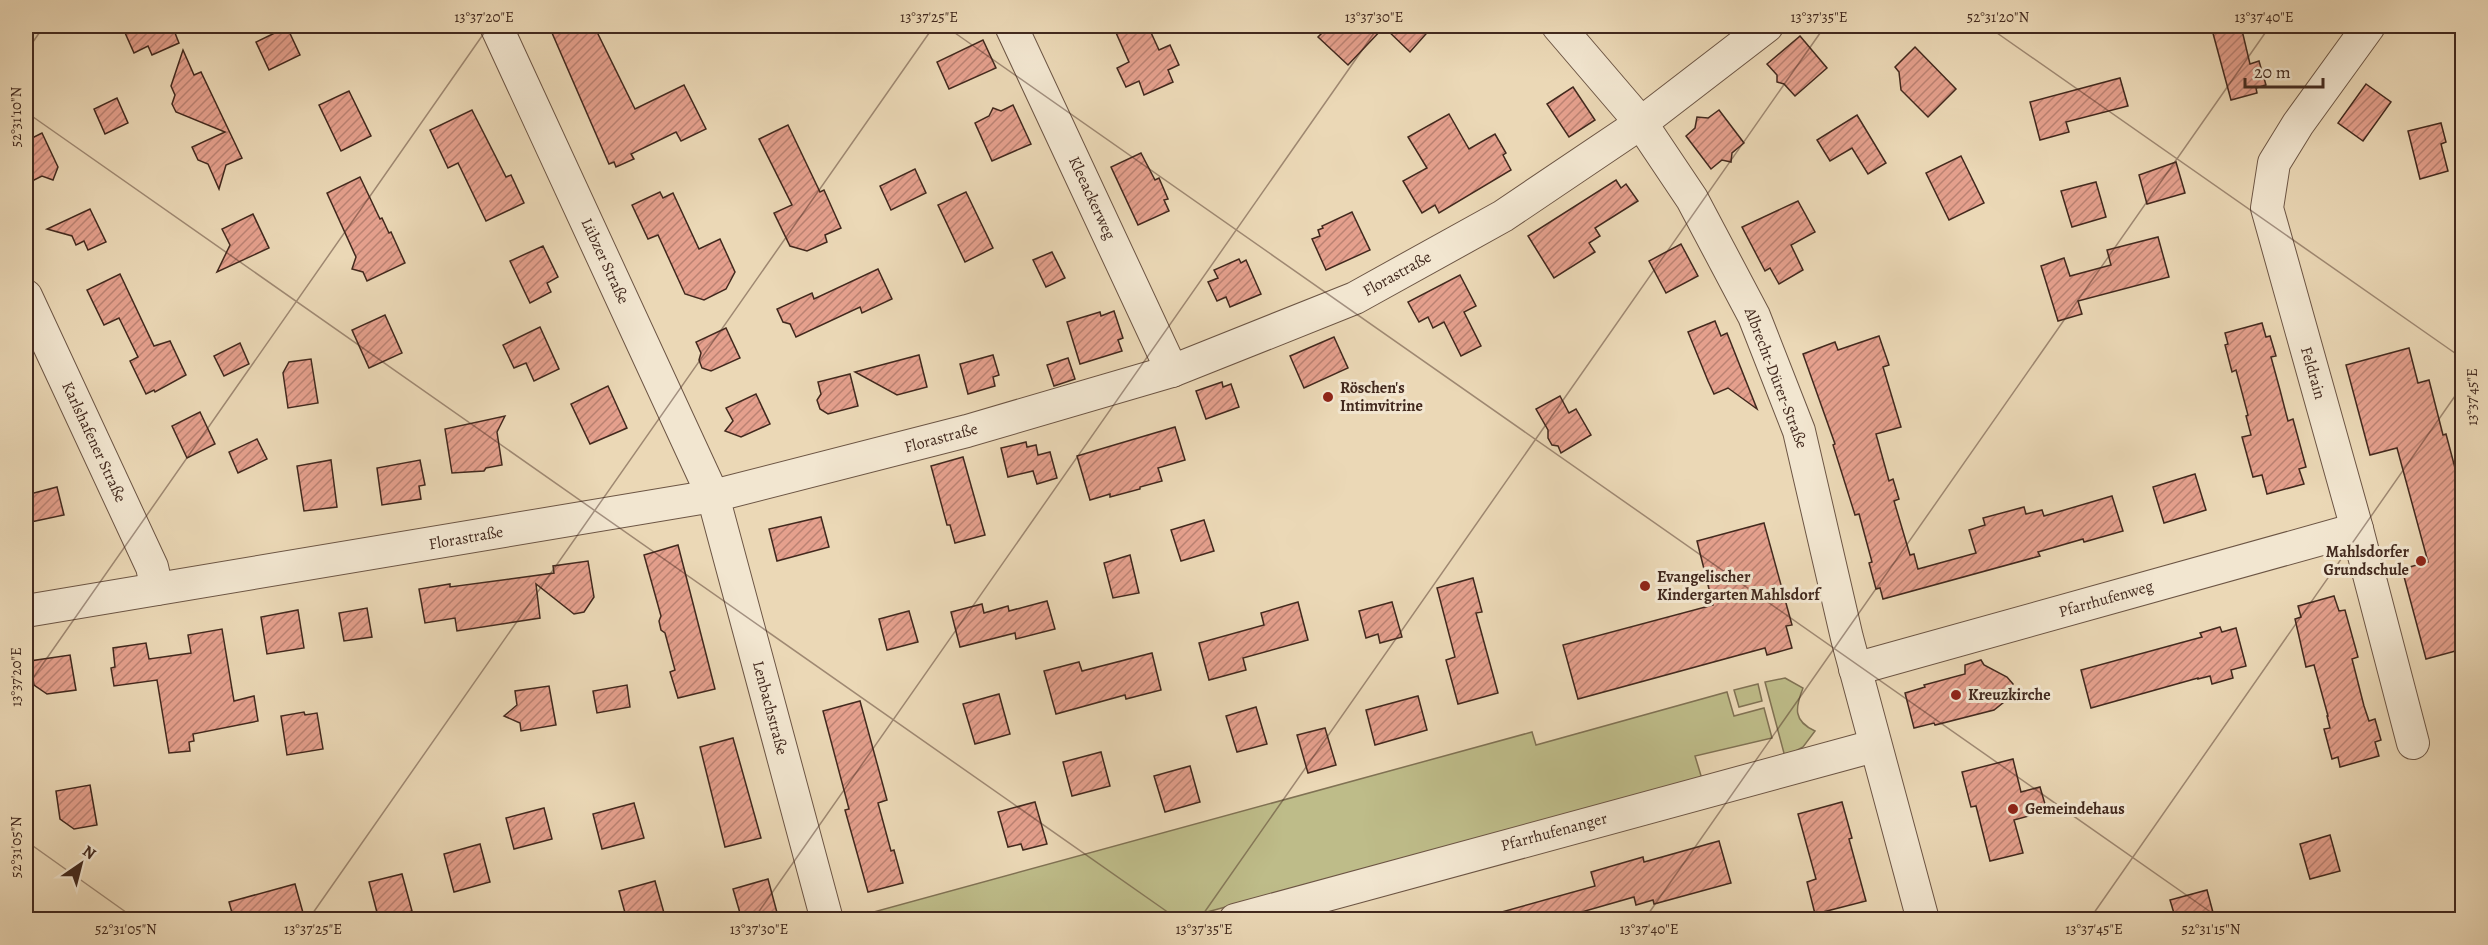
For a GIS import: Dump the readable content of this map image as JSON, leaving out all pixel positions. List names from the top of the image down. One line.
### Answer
{"streets":{"street":["Kleeackerweg","Lübzer Straße","Florastraße","Feldrain","Albrecht-Dürer-Straße","Karlshafener Straße","Pfarrhufenweg","Lenbachstraße","Pfarrhufenanger"]},"crossings":[["Kleeackerweg","Florastraße"],["Lübzer Straße","Florastraße"],["Lübzer Straße","Lenbachstraße"],["Florastraße","Albrecht-Dürer-Straße"],["Florastraße","Karlshafener Straße"],["Florastraße","Lenbachstraße"],["Feldrain","Pfarrhufenweg"],["Albrecht-Dürer-Straße","Pfarrhufenweg"],["Albrecht-Dürer-Straße","Pfarrhufenanger"]],"places":["Röschen's Intimvitrine","Mahlsdorfer Grundschule","Evangelischer Kindergarten Mahlsdorf","Kreuzkirche","Gemeindehaus"],"scale_bar":"20 m","north":"top right","coordinates":["13°37'20\"E","13°37'25\"E","13°37'30\"E","13°37'35\"E","52°31'20\"N","13°37'40\"E","52°31'10\"N","13°37'45\"E","52°31'05\"N","52°31'15\"N"]}
